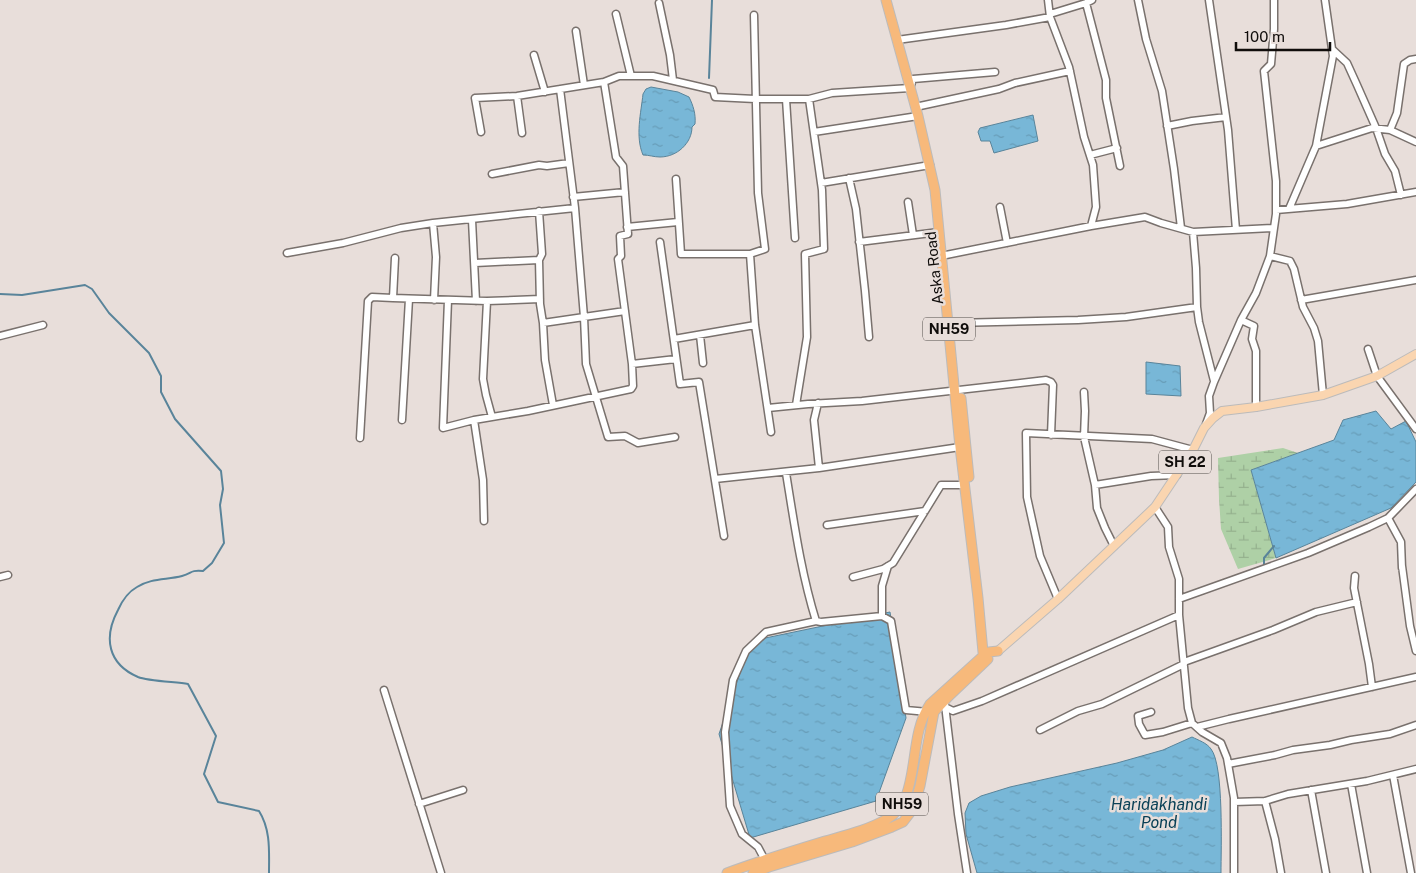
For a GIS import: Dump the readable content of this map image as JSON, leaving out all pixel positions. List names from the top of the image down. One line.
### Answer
{"streets":{"highway":["Aska Road","NH59"],"main road":["SH 22"]},"crossings":[["Aska Road","NH59"],["Aska Road","SH 22"],["NH59","SH 22"]],"water":["Haridakhandi Pond"],"scale_bar":"100 m"}
